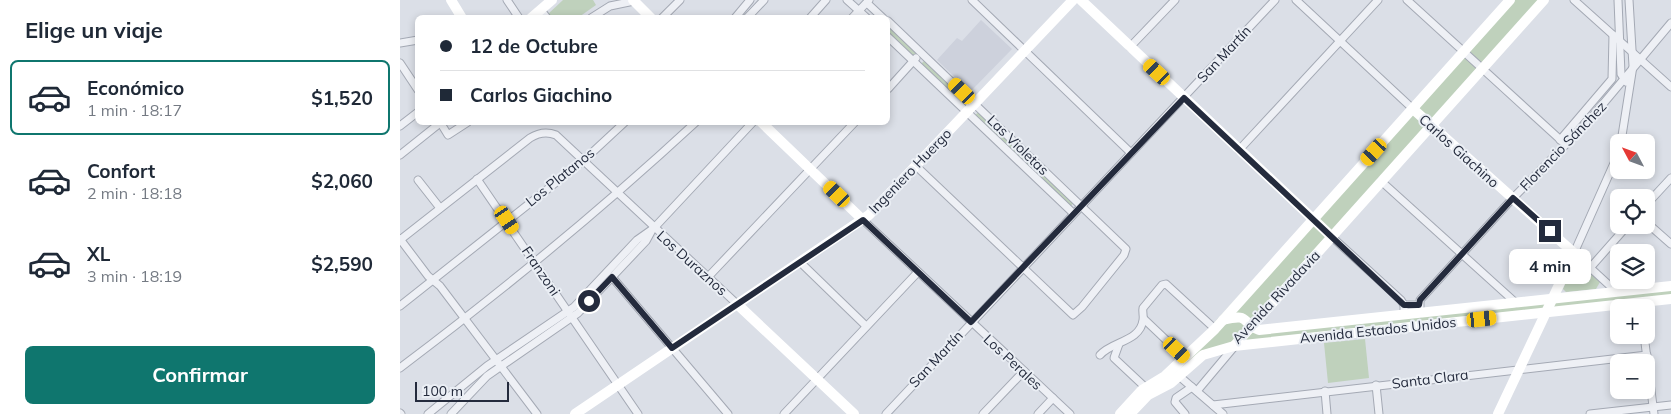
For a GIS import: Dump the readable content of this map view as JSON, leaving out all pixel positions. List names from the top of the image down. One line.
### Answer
{"streets":{"main road":["Carlos Giachino","Ingeniero Huergo","Los Duraznos","Avenida Rivadavia","Avenida Estados Unidos","Los Perales"],"street":["San Martín","Las Violetas","Florencio Sánchez","Los Platanos","Franzoni","Santa Clara"]},"crossings":[["San Martín","Las Violetas"],["San Martín","Los Perales"],["Las Violetas","Ingeniero Huergo"],["Florencio Sánchez","Carlos Giachino"],["Florencio Sánchez","Avenida Estados Unidos"],["Carlos Giachino","Avenida Rivadavia"],["Carlos Giachino","Avenida Estados Unidos"],["Ingeniero Huergo","Los Duraznos"],["Ingeniero Huergo","Franzoni"],["Ingeniero Huergo","Los Perales"],["Los Platanos","Los Duraznos"],["Los Platanos","Franzoni"],["Los Duraznos","Franzoni"],["Avenida Rivadavia","Avenida Estados Unidos"]],"scale_bar":"100 m","north":"top left","page":{"heading":"Elige un viaje","banner":["12 de Octubre","Carlos Giachino"],"list":[{"name":"Económico","note":"1 min · 18:17","value":"$1,520"},{"name":"Confort","note":"2 min · 18:18","value":"$2,060"},{"name":"XL","note":"3 min · 18:19","value":"$2,590"}],"map_buttons":["+","−"],"bubble":"4 min","buttons":"Confirmar","scale":"100 m"}}
